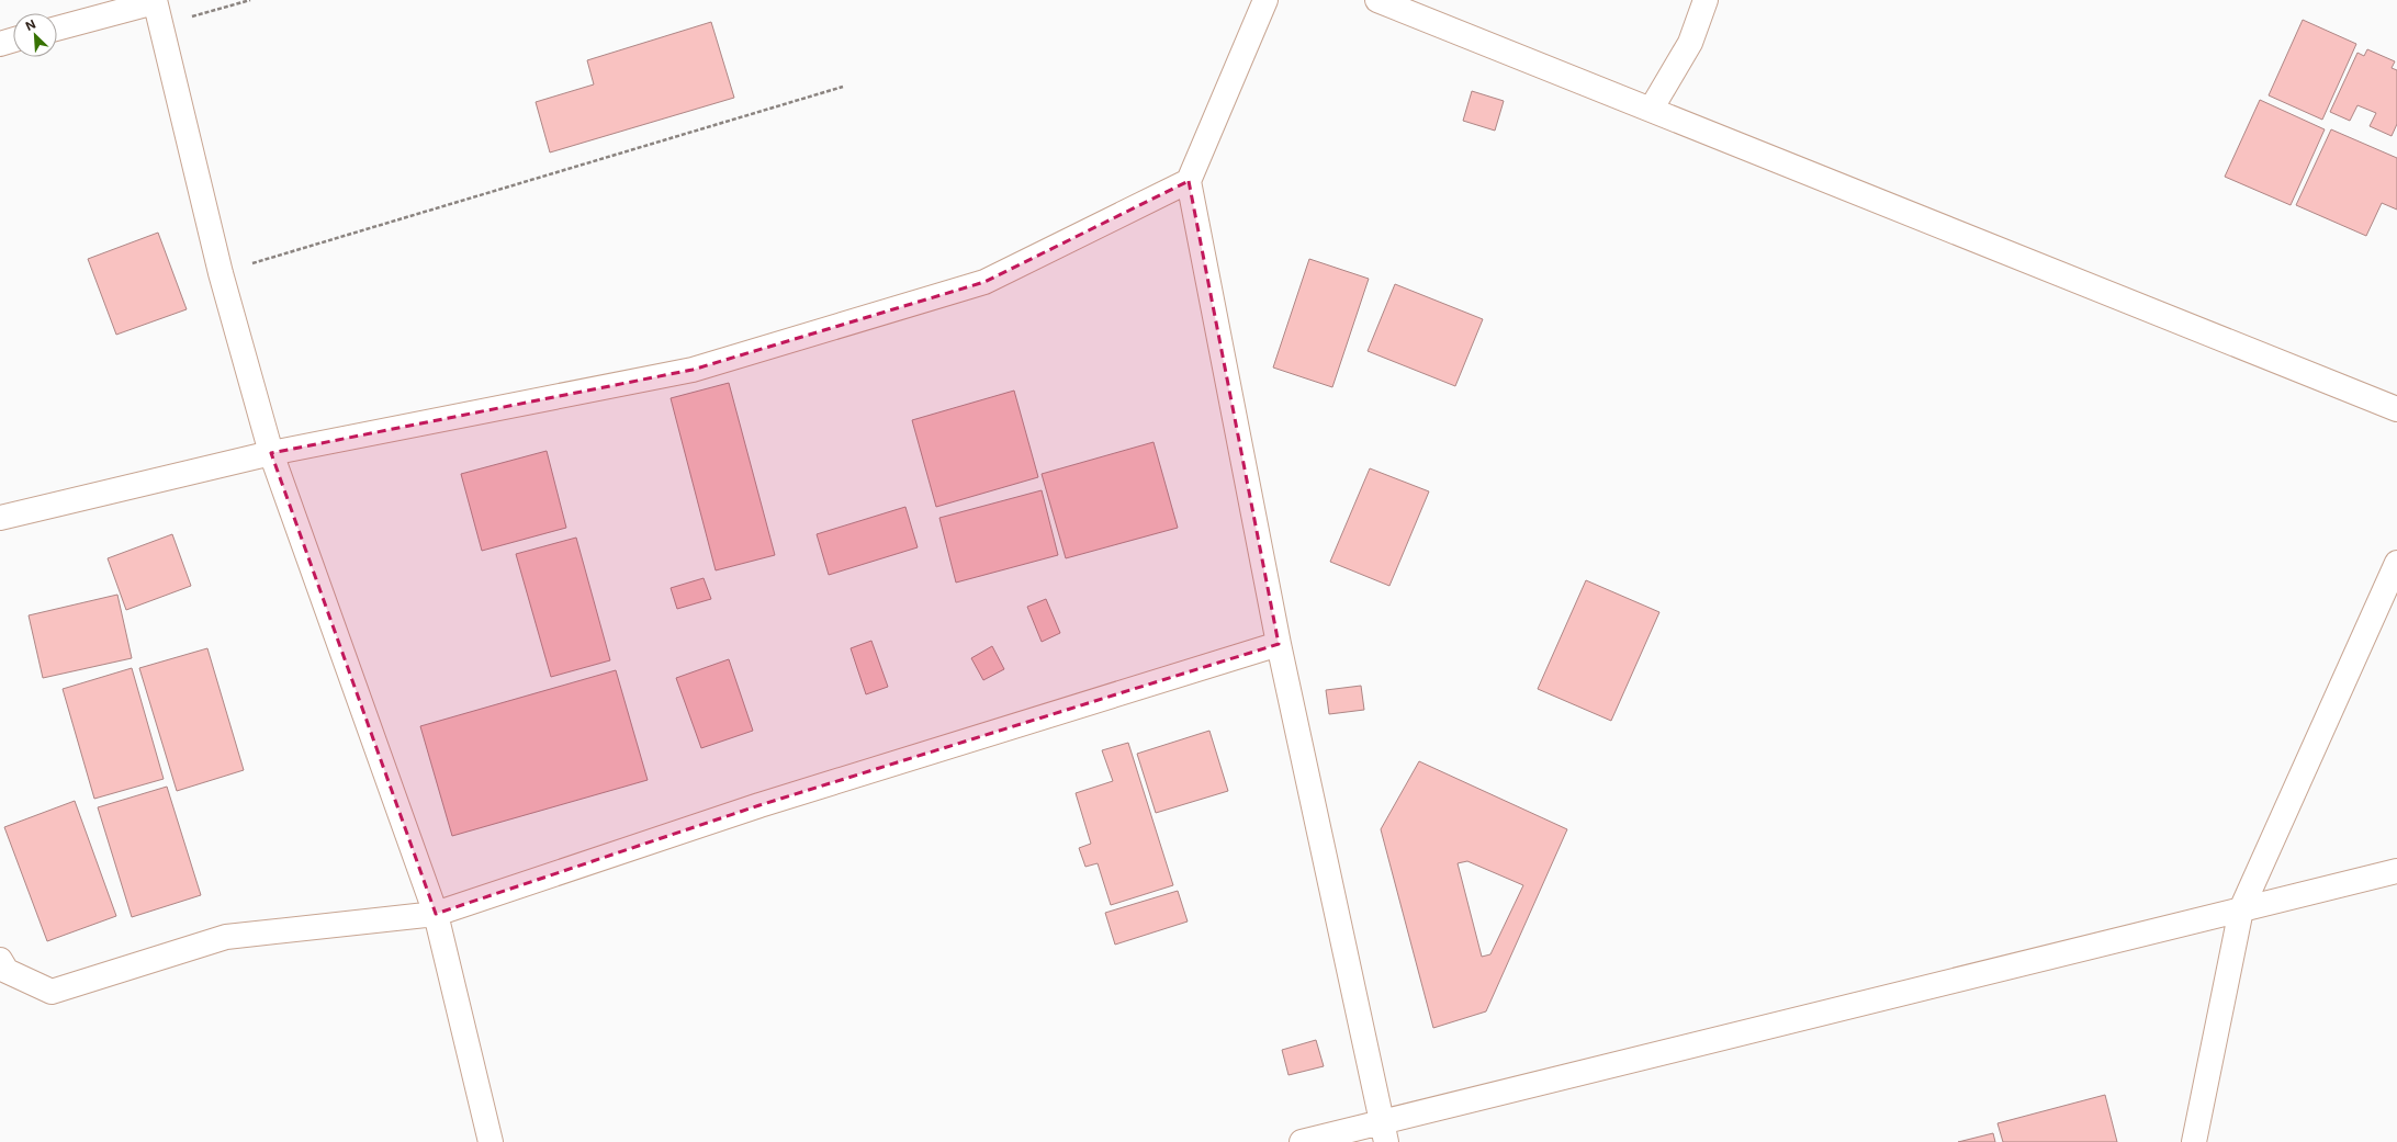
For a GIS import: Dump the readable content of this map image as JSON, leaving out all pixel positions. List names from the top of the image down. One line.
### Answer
{"north":"top left"}
